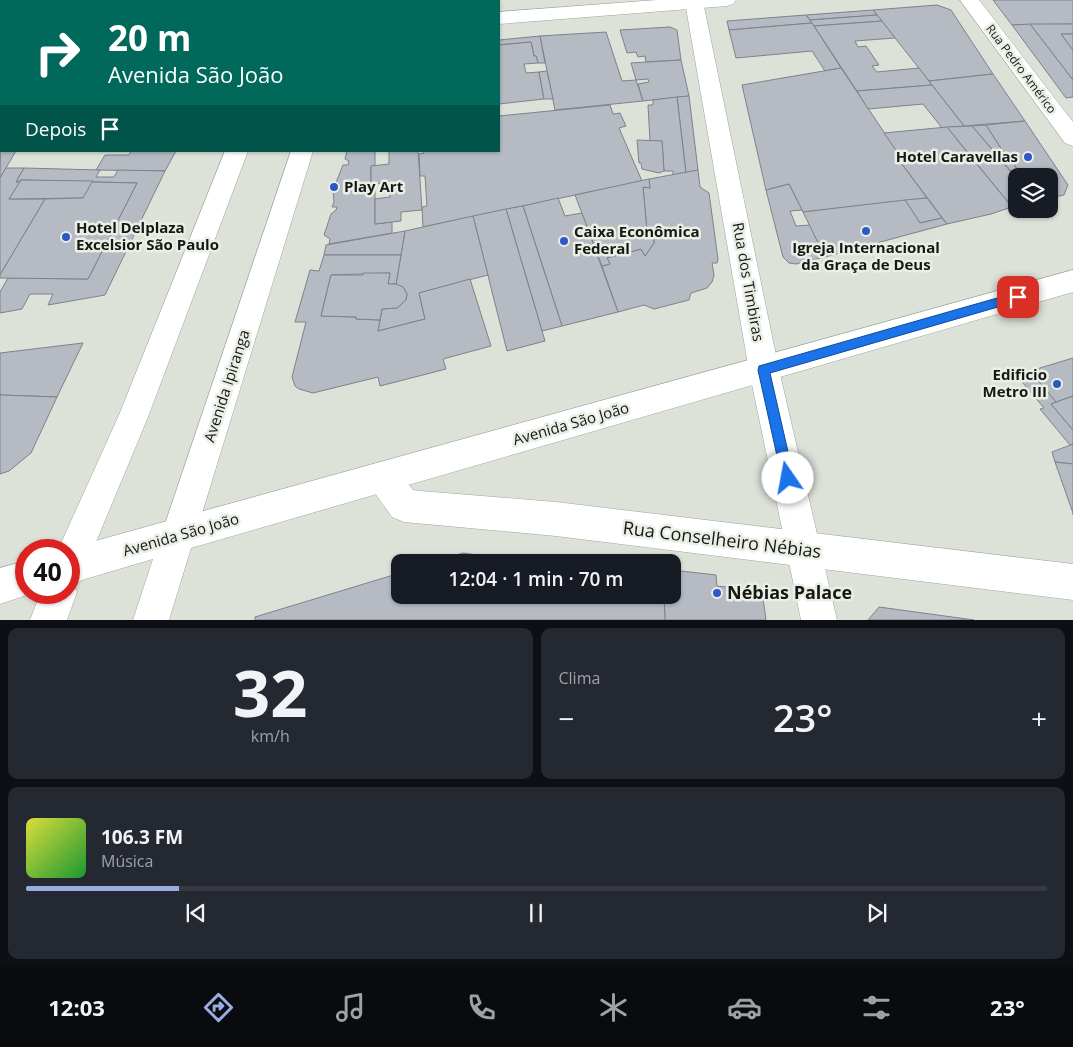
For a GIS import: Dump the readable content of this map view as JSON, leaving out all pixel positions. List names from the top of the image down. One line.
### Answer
{"streets":{"main road":["Rua Pedro Américo","Rua dos Timbiras","Avenida Ipiranga","Avenida São João","Rua Conselheiro Nébias"]},"crossings":[["Rua dos Timbiras","Avenida São João"],["Rua dos Timbiras","Rua Conselheiro Nébias"],["Avenida Ipiranga","Avenida São João"],["Avenida São João","Rua Conselheiro Nébias"]],"places":["Hotel Caravellas","Play Art","Igreja Internacional da Graça de Deus","Hotel Delplaza Excelsior São Paulo","Caixa Econômica Federal","Edificio Metro III","Nébias Palace"],"page":{"turn":["20 m","Avenida São João"],"then":"Depois","limit":"40","trip":"12:04 · 1 min · 70 m","tile":[["32","km/h"],"Clima"],"heat":["−","23°","+"],"song":["106.3 FM","Música"],"tabs":["12:03","23°"]}}
